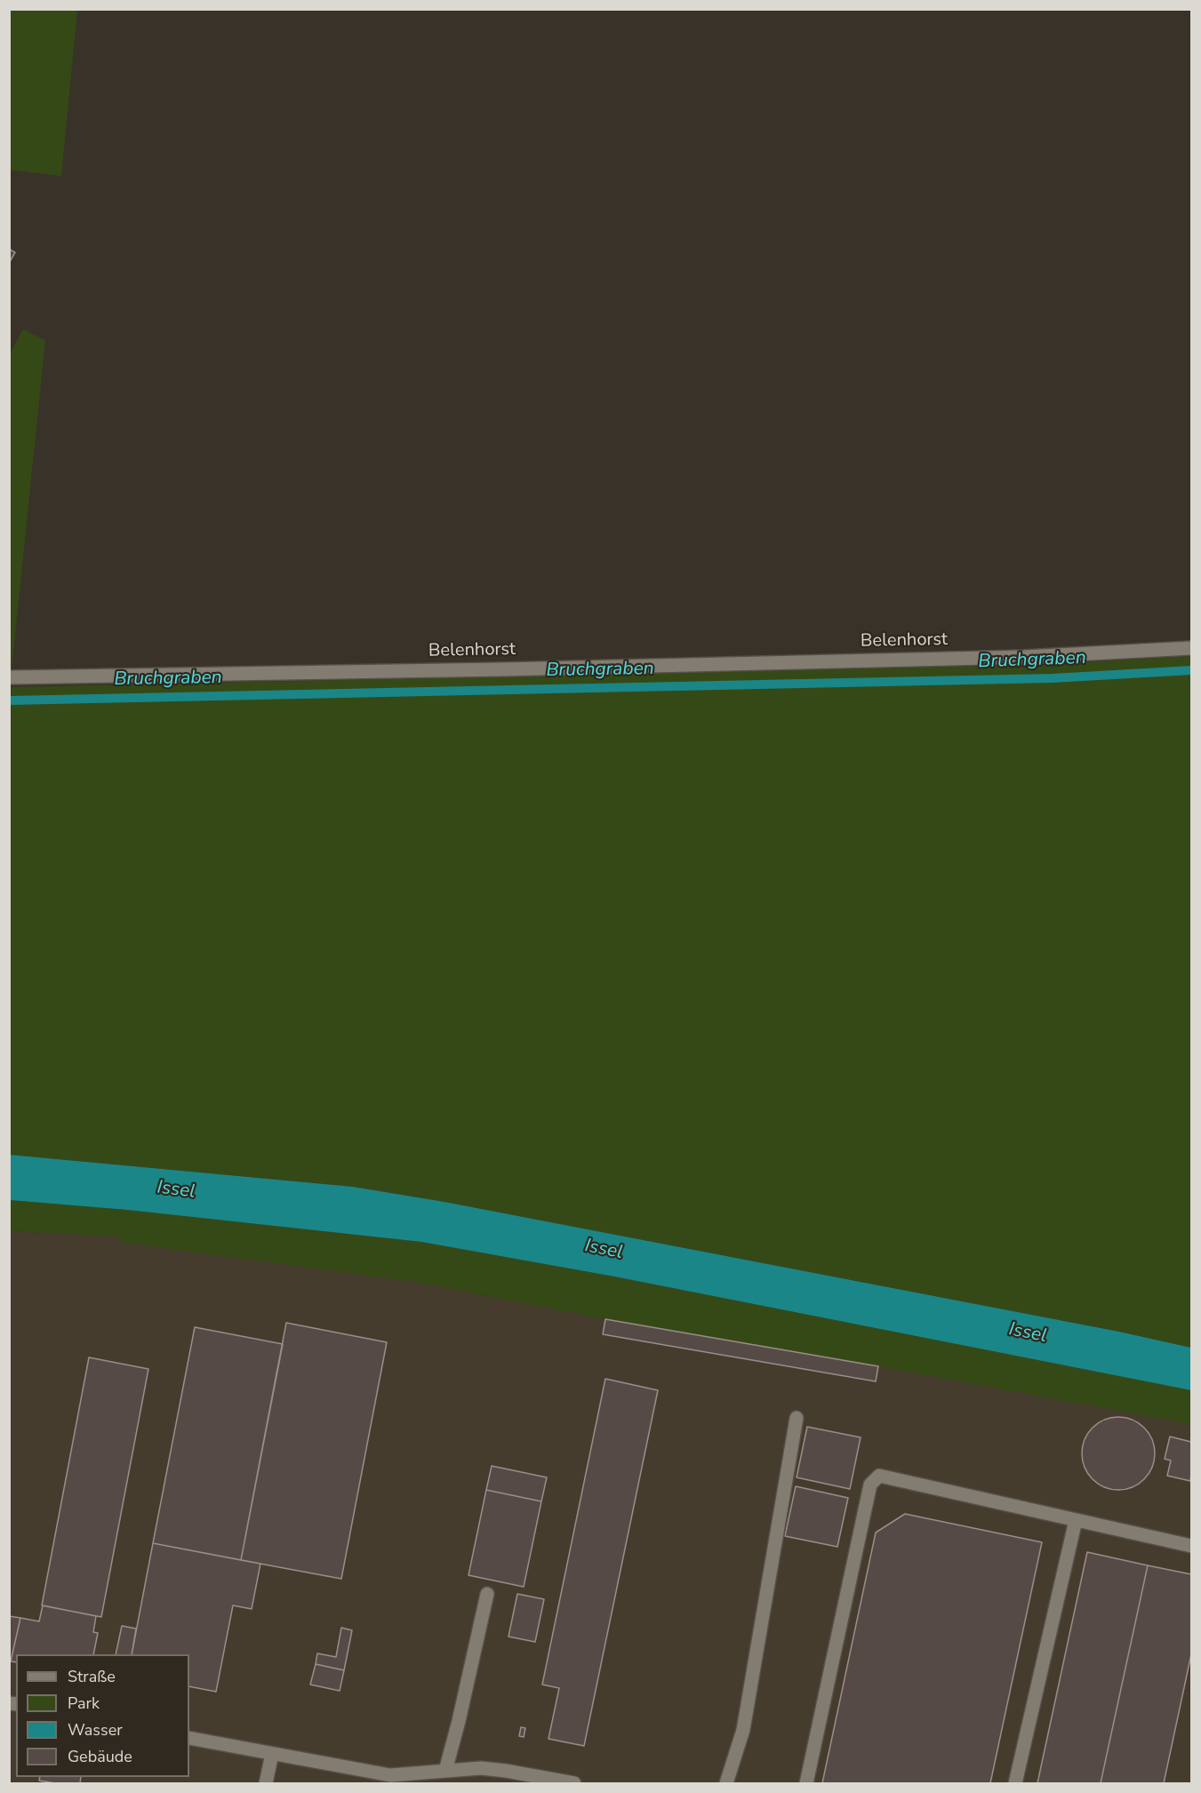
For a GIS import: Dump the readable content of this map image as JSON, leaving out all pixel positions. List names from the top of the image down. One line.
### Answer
{"streets":{"street":["Belenhorst"]},"water":["Bruchgraben","Issel"],"legend":["Straße","Park","Wasser","Gebäude"]}
